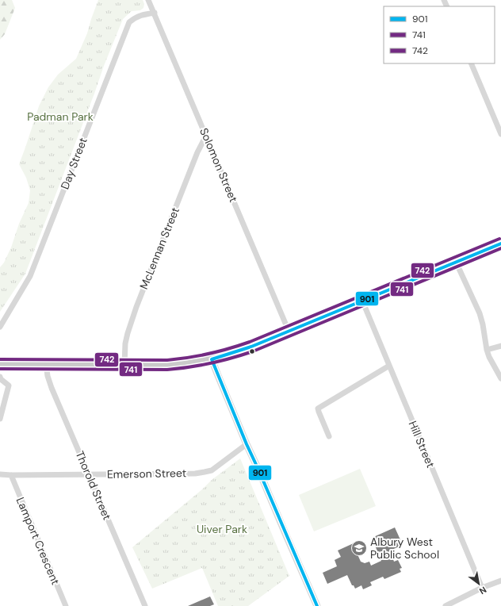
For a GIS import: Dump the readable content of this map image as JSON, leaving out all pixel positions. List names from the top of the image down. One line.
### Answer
{"streets":{"street":["Day Street","Solomon Street","McLennan Street","Hill Street","Emerson Street","Thorold Street","Lamport Crescent"]},"crossings":[["Day Street","Solomon Street"],["Solomon Street","McLennan Street"],["Emerson Street","Thorold Street"],["Emerson Street","Lamport Crescent"]],"parks":["Padman Park","Uiver Park"],"places":{"school or university":["Albury West Public School"]},"lines":["transit line 742","transit line 901","transit line 741"],"legend":["901","741","742"],"north":"bottom right"}
